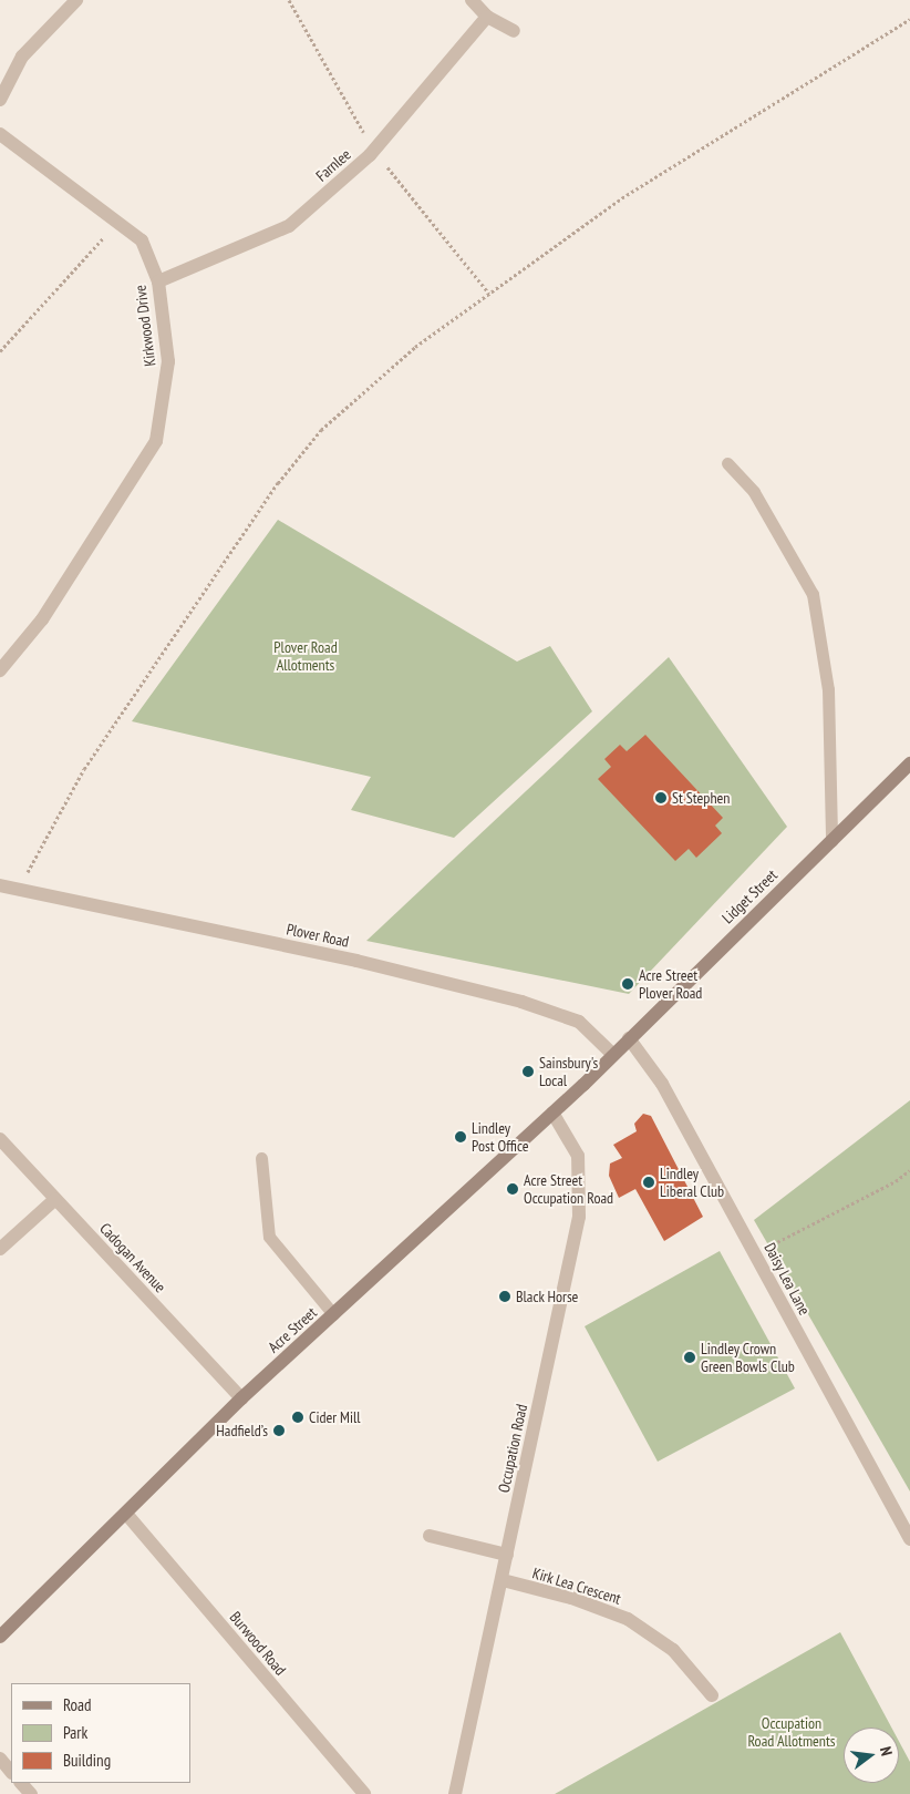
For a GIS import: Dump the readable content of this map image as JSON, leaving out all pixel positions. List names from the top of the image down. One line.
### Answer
{"streets":{"street":["Farnlee","Kirkwood Drive","Lidget Street","Plover Road","Cadogan Avenue","Daisy Lea Lane","Acre Street","Occupation Road","Kirk Lea Crescent","Burwood Road"]},"crossings":[["Farnlee","Kirkwood Drive"],["Lidget Street","Plover Road"],["Lidget Street","Daisy Lea Lane"],["Lidget Street","Acre Street"],["Plover Road","Acre Street"],["Cadogan Avenue","Acre Street"],["Acre Street","Occupation Road"],["Acre Street","Burwood Road"],["Occupation Road","Kirk Lea Crescent"]],"parks":["Plover Road Allotments","Occupation Road Allotments"],"places":["St Stephen","Acre Street Plover Road","Sainsbury's Local","Lindley Post Office","Lindley Liberal Club","Acre Street Occupation Road","Black Horse","Lindley Crown Green Bowls Club","Cider Mill","Hadfield’s"],"legend":["Road","Park","Building"],"north":"right"}
